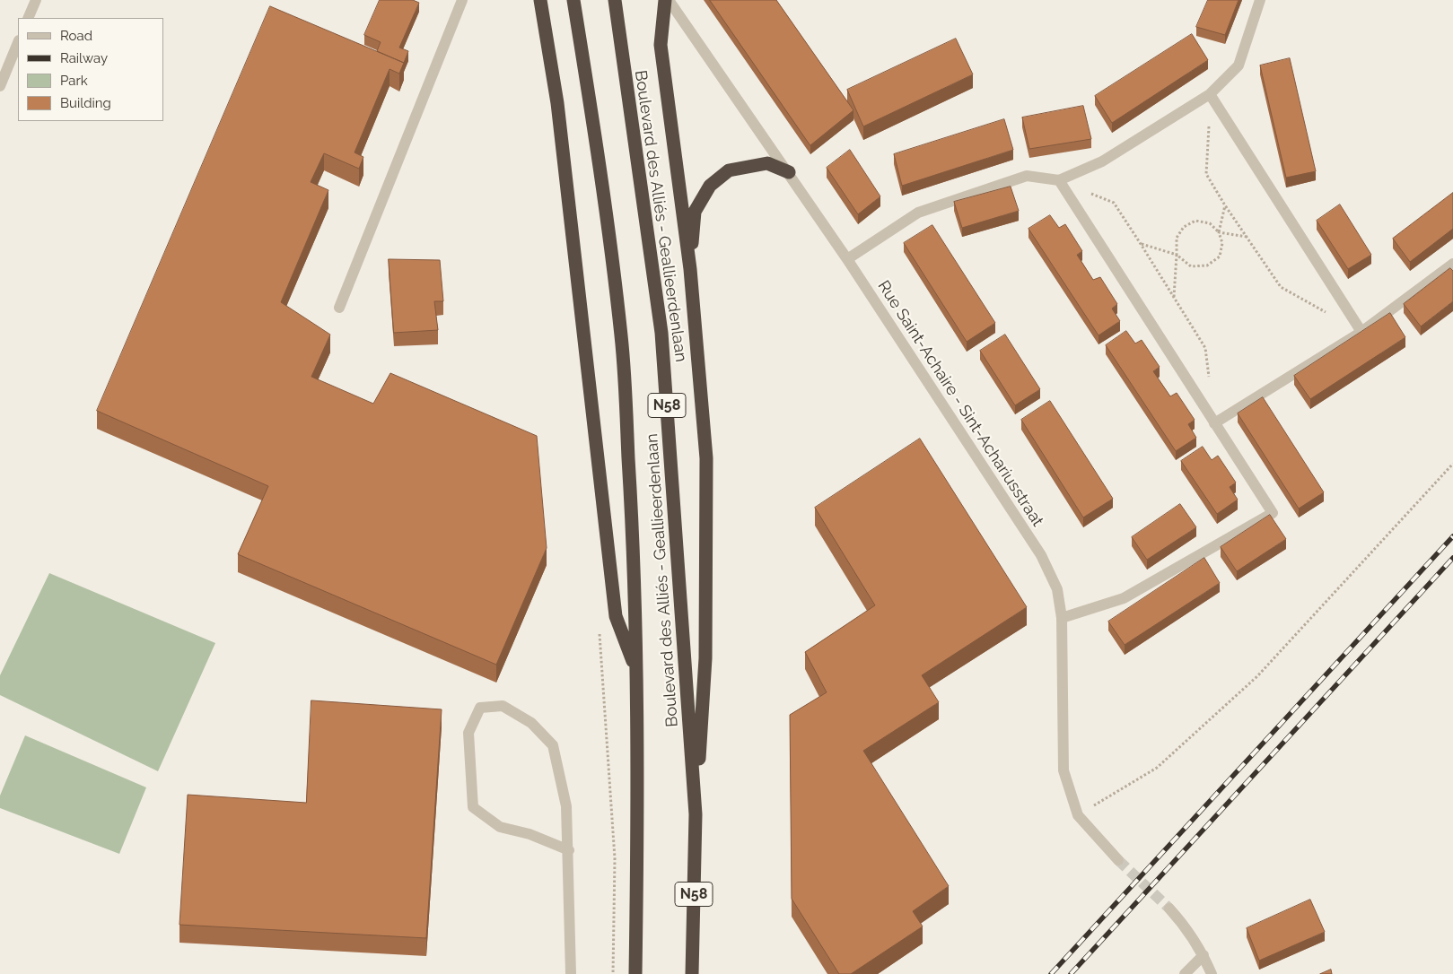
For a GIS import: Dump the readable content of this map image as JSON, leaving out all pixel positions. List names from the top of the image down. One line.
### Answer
{"streets":{"highway":["Boulevard des Alliés - Geallieerdenlaan","N58"],"street":["Rue Saint-Achaire - Sint-Achariusstraat"]},"legend":["Road","Railway","Park","Building"]}
